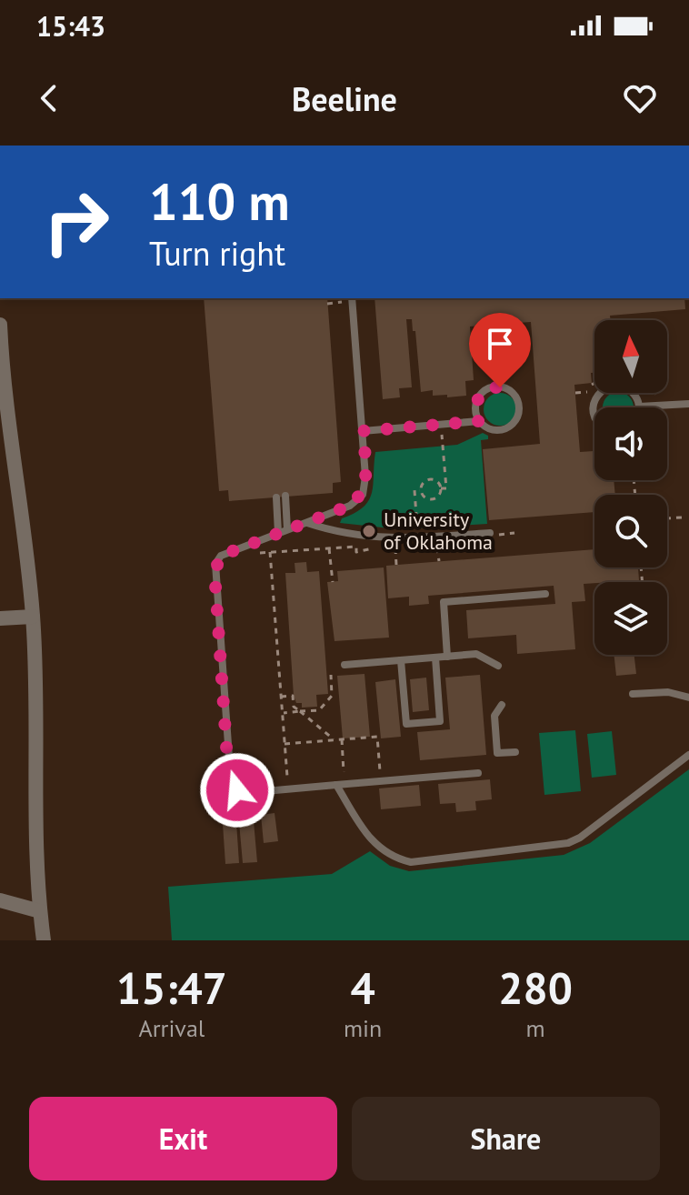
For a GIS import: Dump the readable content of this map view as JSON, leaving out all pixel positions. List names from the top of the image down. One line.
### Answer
{"places":["University of Oklahoma"],"north":"top","page":{"status":"15:43","header":"Beeline","turn":["110 m","Turn right"],"eta":["15:47","Arrival","4","min","280","m"],"buttons":["Exit","Share"]}}
